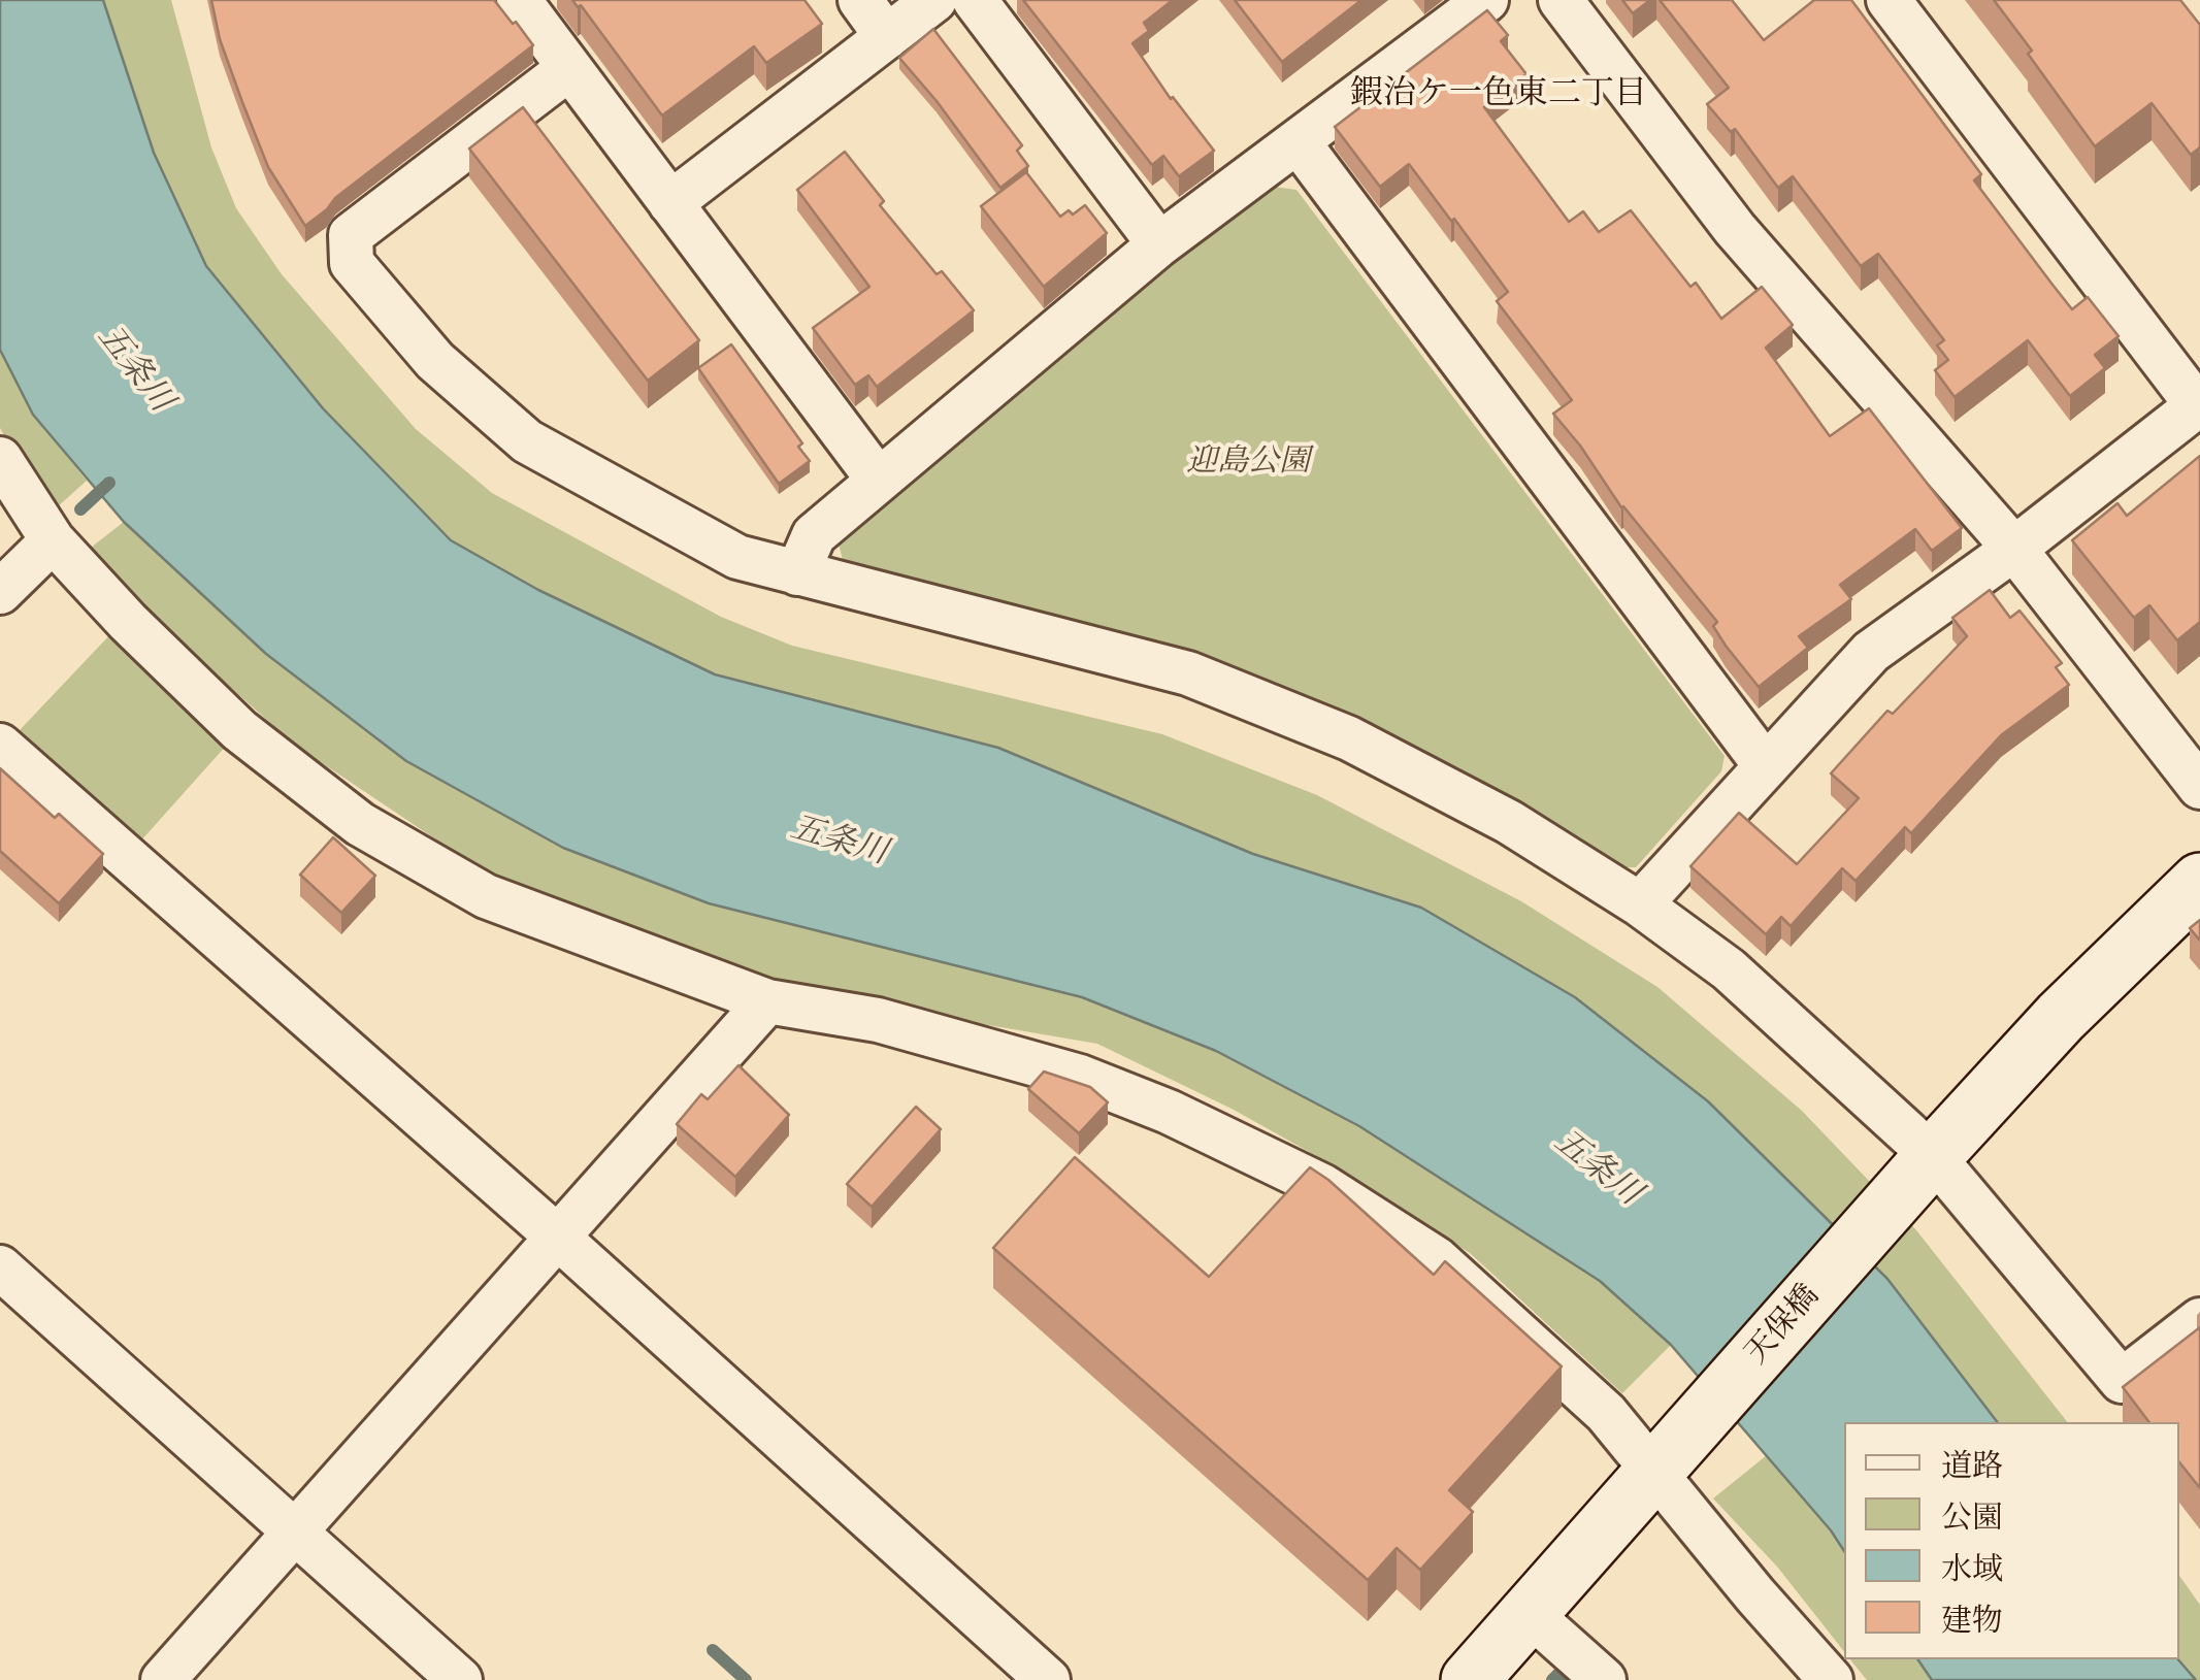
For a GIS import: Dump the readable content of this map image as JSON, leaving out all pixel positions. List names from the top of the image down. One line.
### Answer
{"streets":{"street":["天保橋"]},"districts":["鍜治ケ一色東二丁目"],"water":["五条川"],"parks":["迎島公園"],"legend":["道路","公園","水域","建物"]}
